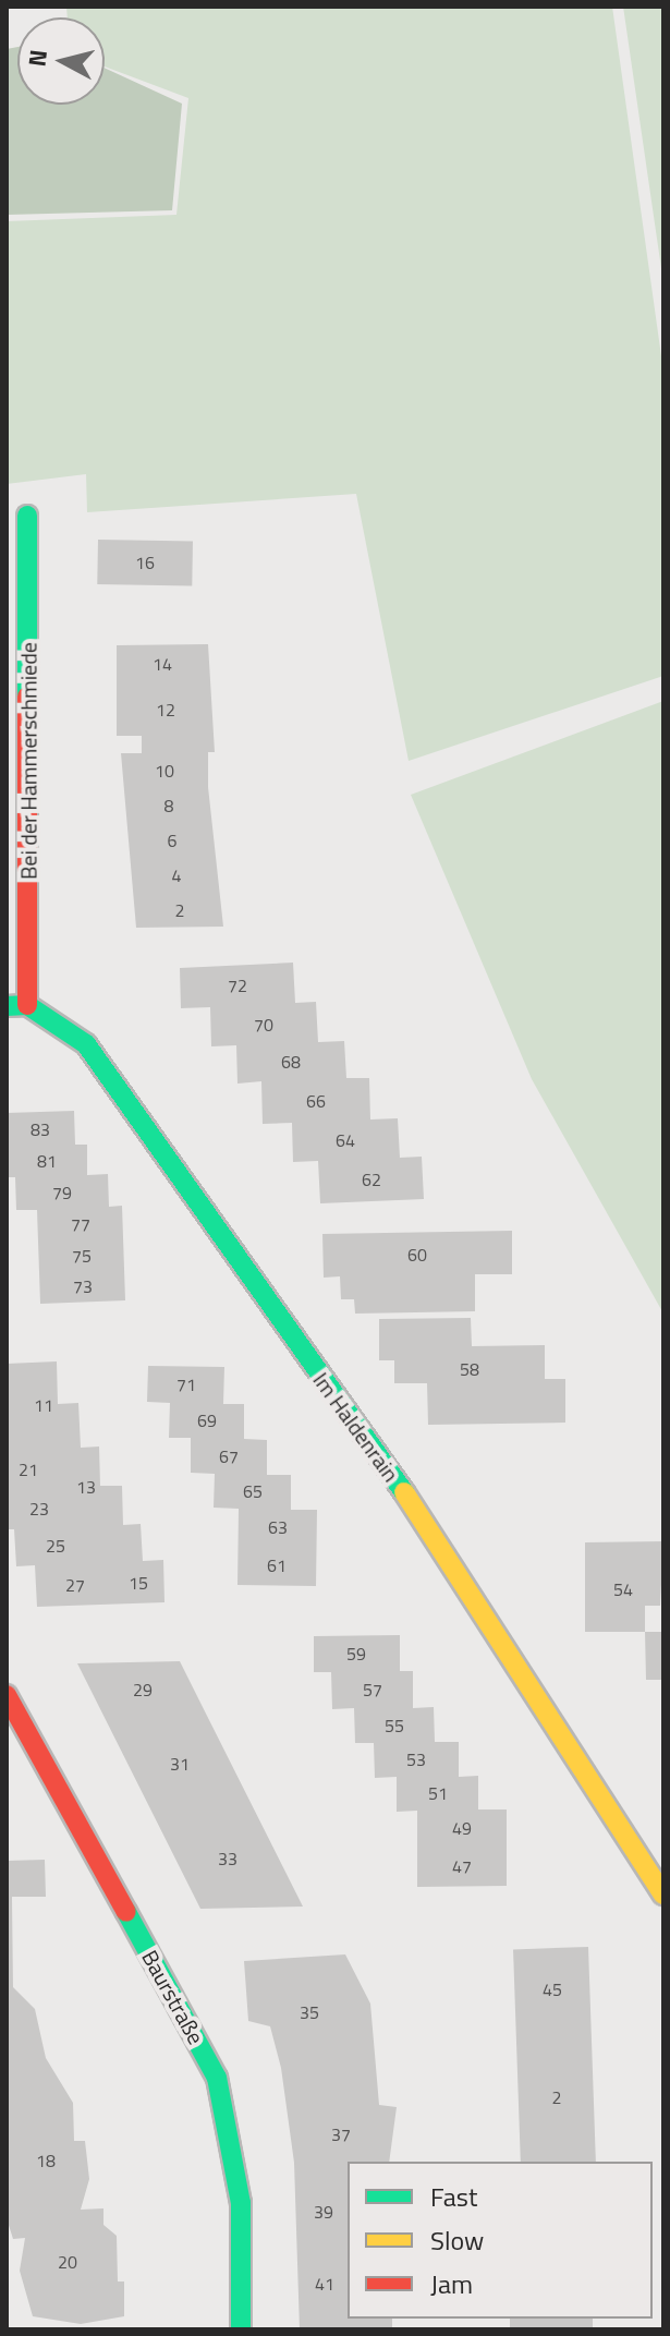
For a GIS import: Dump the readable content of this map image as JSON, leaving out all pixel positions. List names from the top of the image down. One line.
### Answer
{"streets":{"street":["Bei der Hammerschmiede","Im Haldenrain","Baurstraße"]},"crossings":[["Bei der Hammerschmiede","Im Haldenrain"]],"house_numbers":["16","14","12","10","8","6","4","2","72","70","68","66","83","64","81","62","79","77","60","75","73","58","71","11","69","67","21","13","65","23","63","25","61","15","27","54","59","29","57","55","53","31","51","49","33","47","45","35","2","37","18","39","20","41"],"legend":["Fast","Slow","Jam"],"north":"left"}
